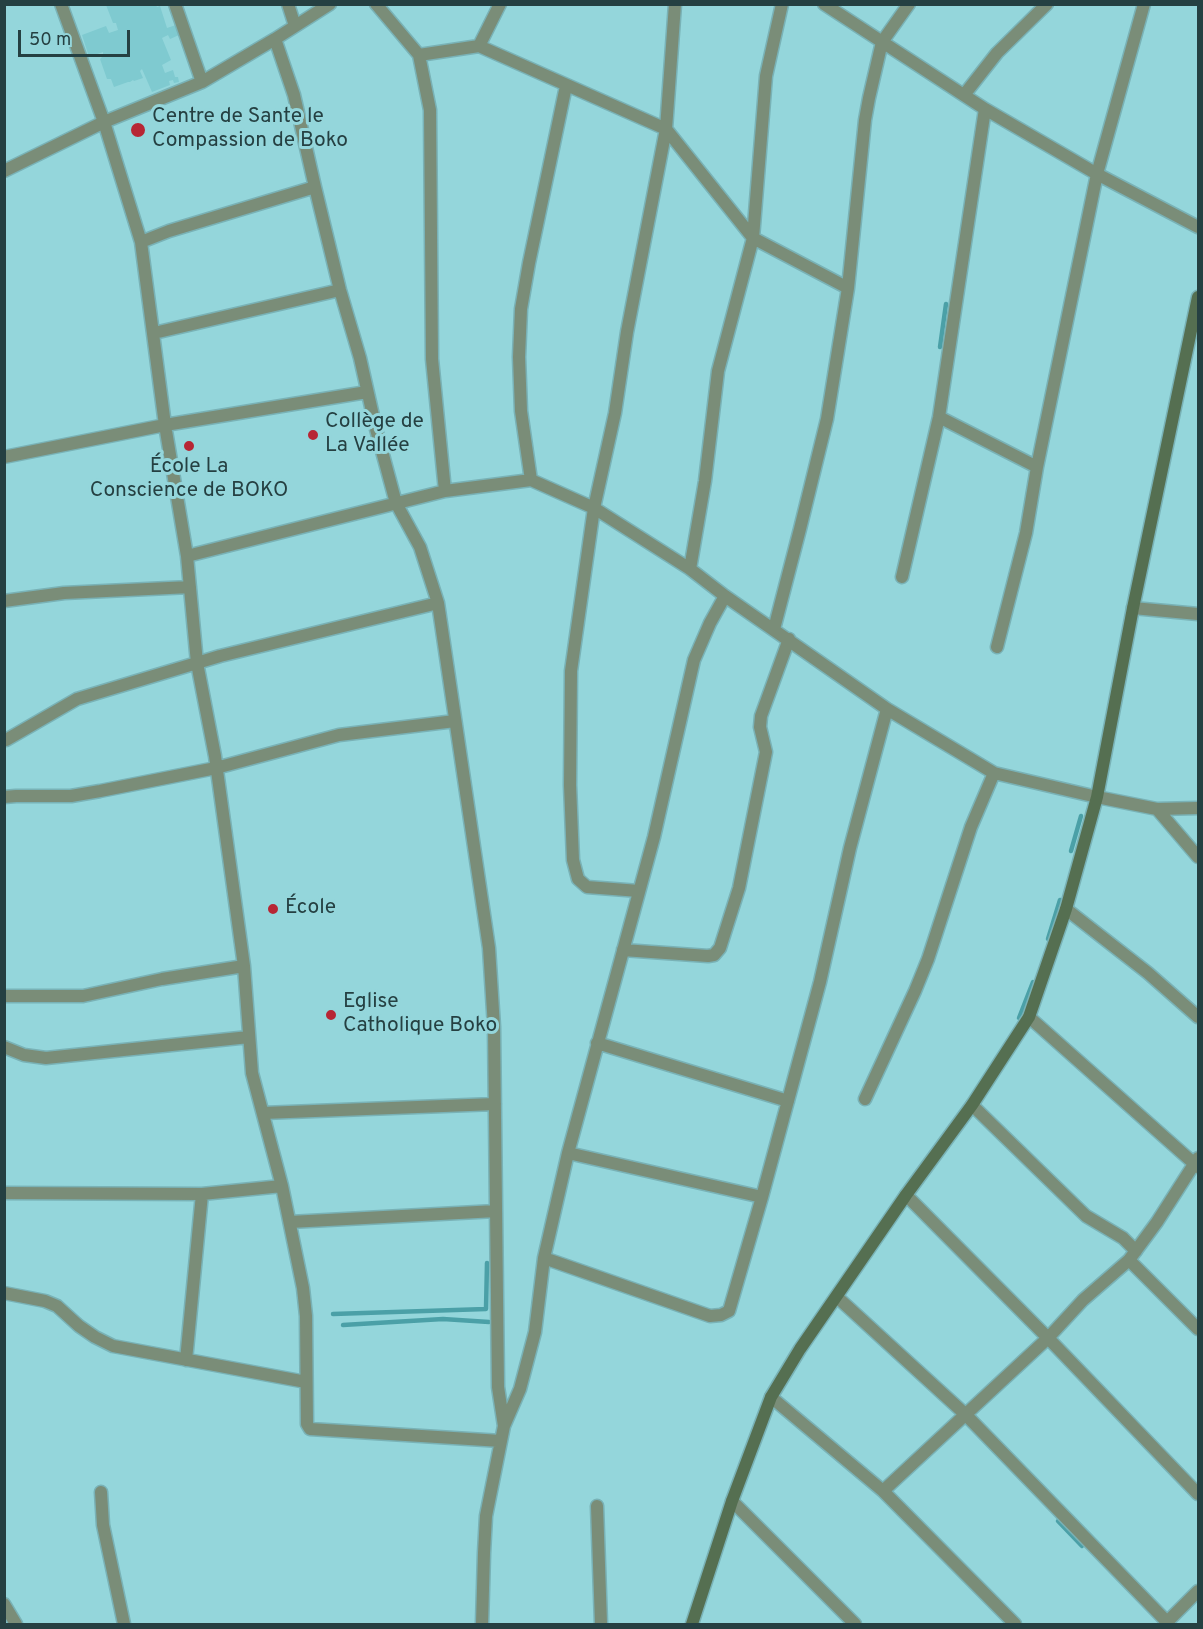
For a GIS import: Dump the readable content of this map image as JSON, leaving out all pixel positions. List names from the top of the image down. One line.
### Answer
{"places":["Centre de Sante le Compassion de Boko","Collège de La Vallée","École La Conscience de BOKO","École","Eglise Catholique Boko"],"scale_bar":"50 m"}
